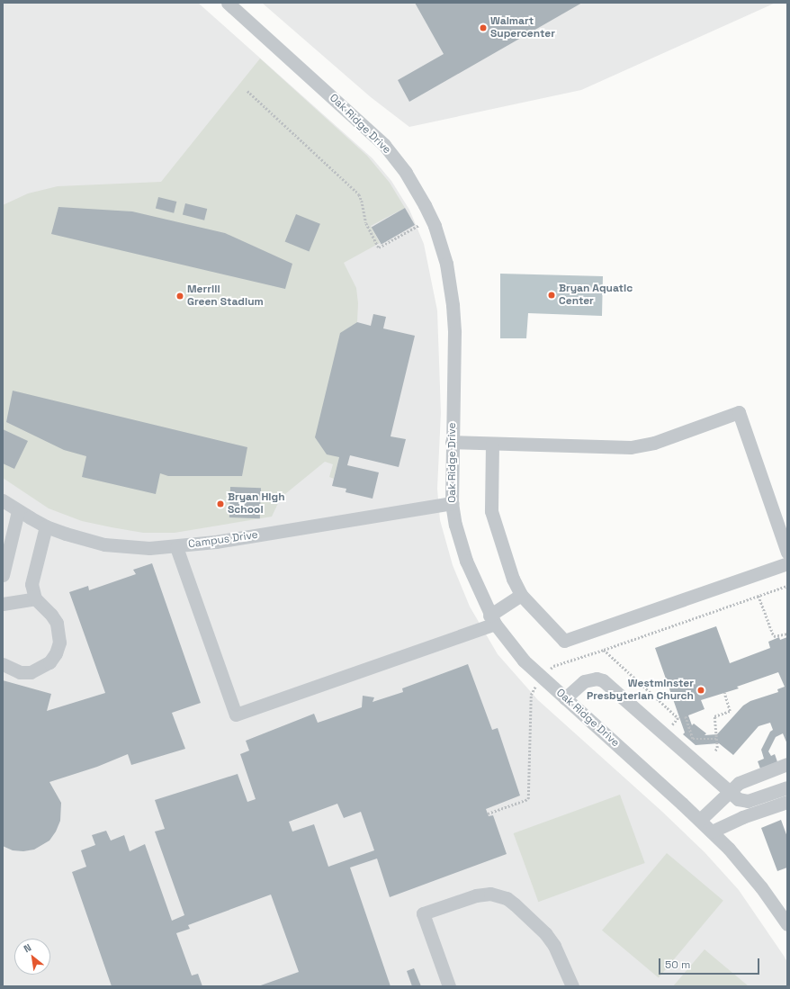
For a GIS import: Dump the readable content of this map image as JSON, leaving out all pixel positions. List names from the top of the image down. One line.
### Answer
{"streets":{"street":["Oak Ridge Drive","Campus Drive"]},"crossings":[["Oak Ridge Drive","Campus Drive"]],"places":["Walmart Supercenter","Bryan Aquatic Center","Merrill Green Stadium","Bryan High School","Westminster Presbyterian Church"],"scale_bar":"50 m","north":"top left"}
